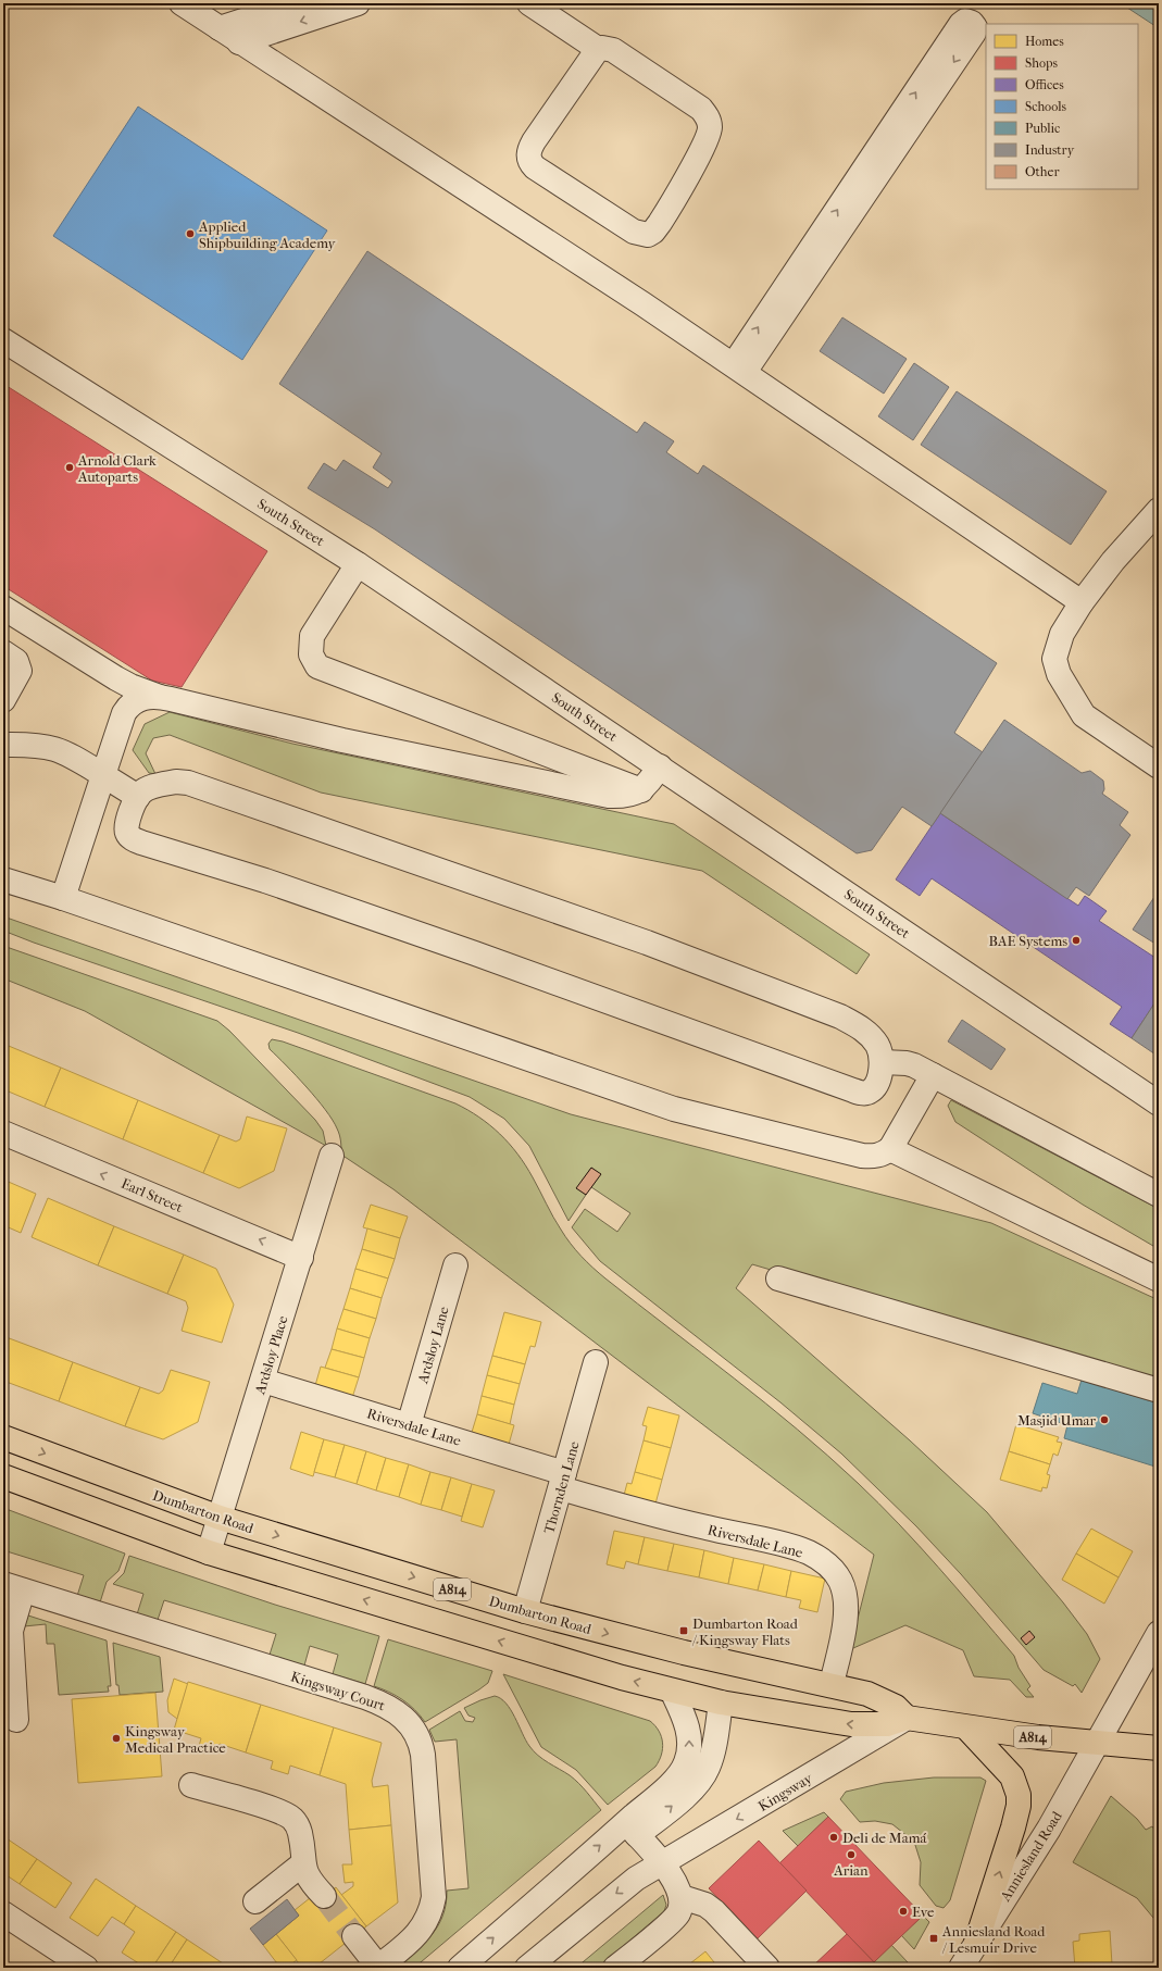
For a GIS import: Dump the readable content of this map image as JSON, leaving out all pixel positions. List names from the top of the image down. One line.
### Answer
{"streets":{"main road":["Dumbarton Road","A814"],"street":["South Street","Earl Street","Ardsloy Lane","Ardsloy Place","Riversdale Lane","Thornden Lane","Kingsway Court","Kingsway","Anniesland Road"]},"crossings":[["Earl Street","Ardsloy Place"],["Ardsloy Lane","Riversdale Lane"],["Ardsloy Place","Riversdale Lane"],["Ardsloy Place","Dumbarton Road"],["Riversdale Lane","Thornden Lane"],["Riversdale Lane","Dumbarton Road"],["Thornden Lane","Dumbarton Road"],["Dumbarton Road","A814"],["Dumbarton Road","Kingsway"],["A814","Kingsway"],["A814","Anniesland Road"]],"one_way":["Earl Street"],"places":{"other":["Applied Shipbuilding Academy","Arnold Clark Autoparts","BAE Systems","Masjid Umar","Kingsway Medical Practice","Deli de Mamá","Arian","Eve"],"transit":["Dumbarton Road / Kingsway Flats","Anniesland Road / Lesmuir Drive"]},"legend":["Homes","Shops","Offices","Schools","Public","Industry","Other"]}
